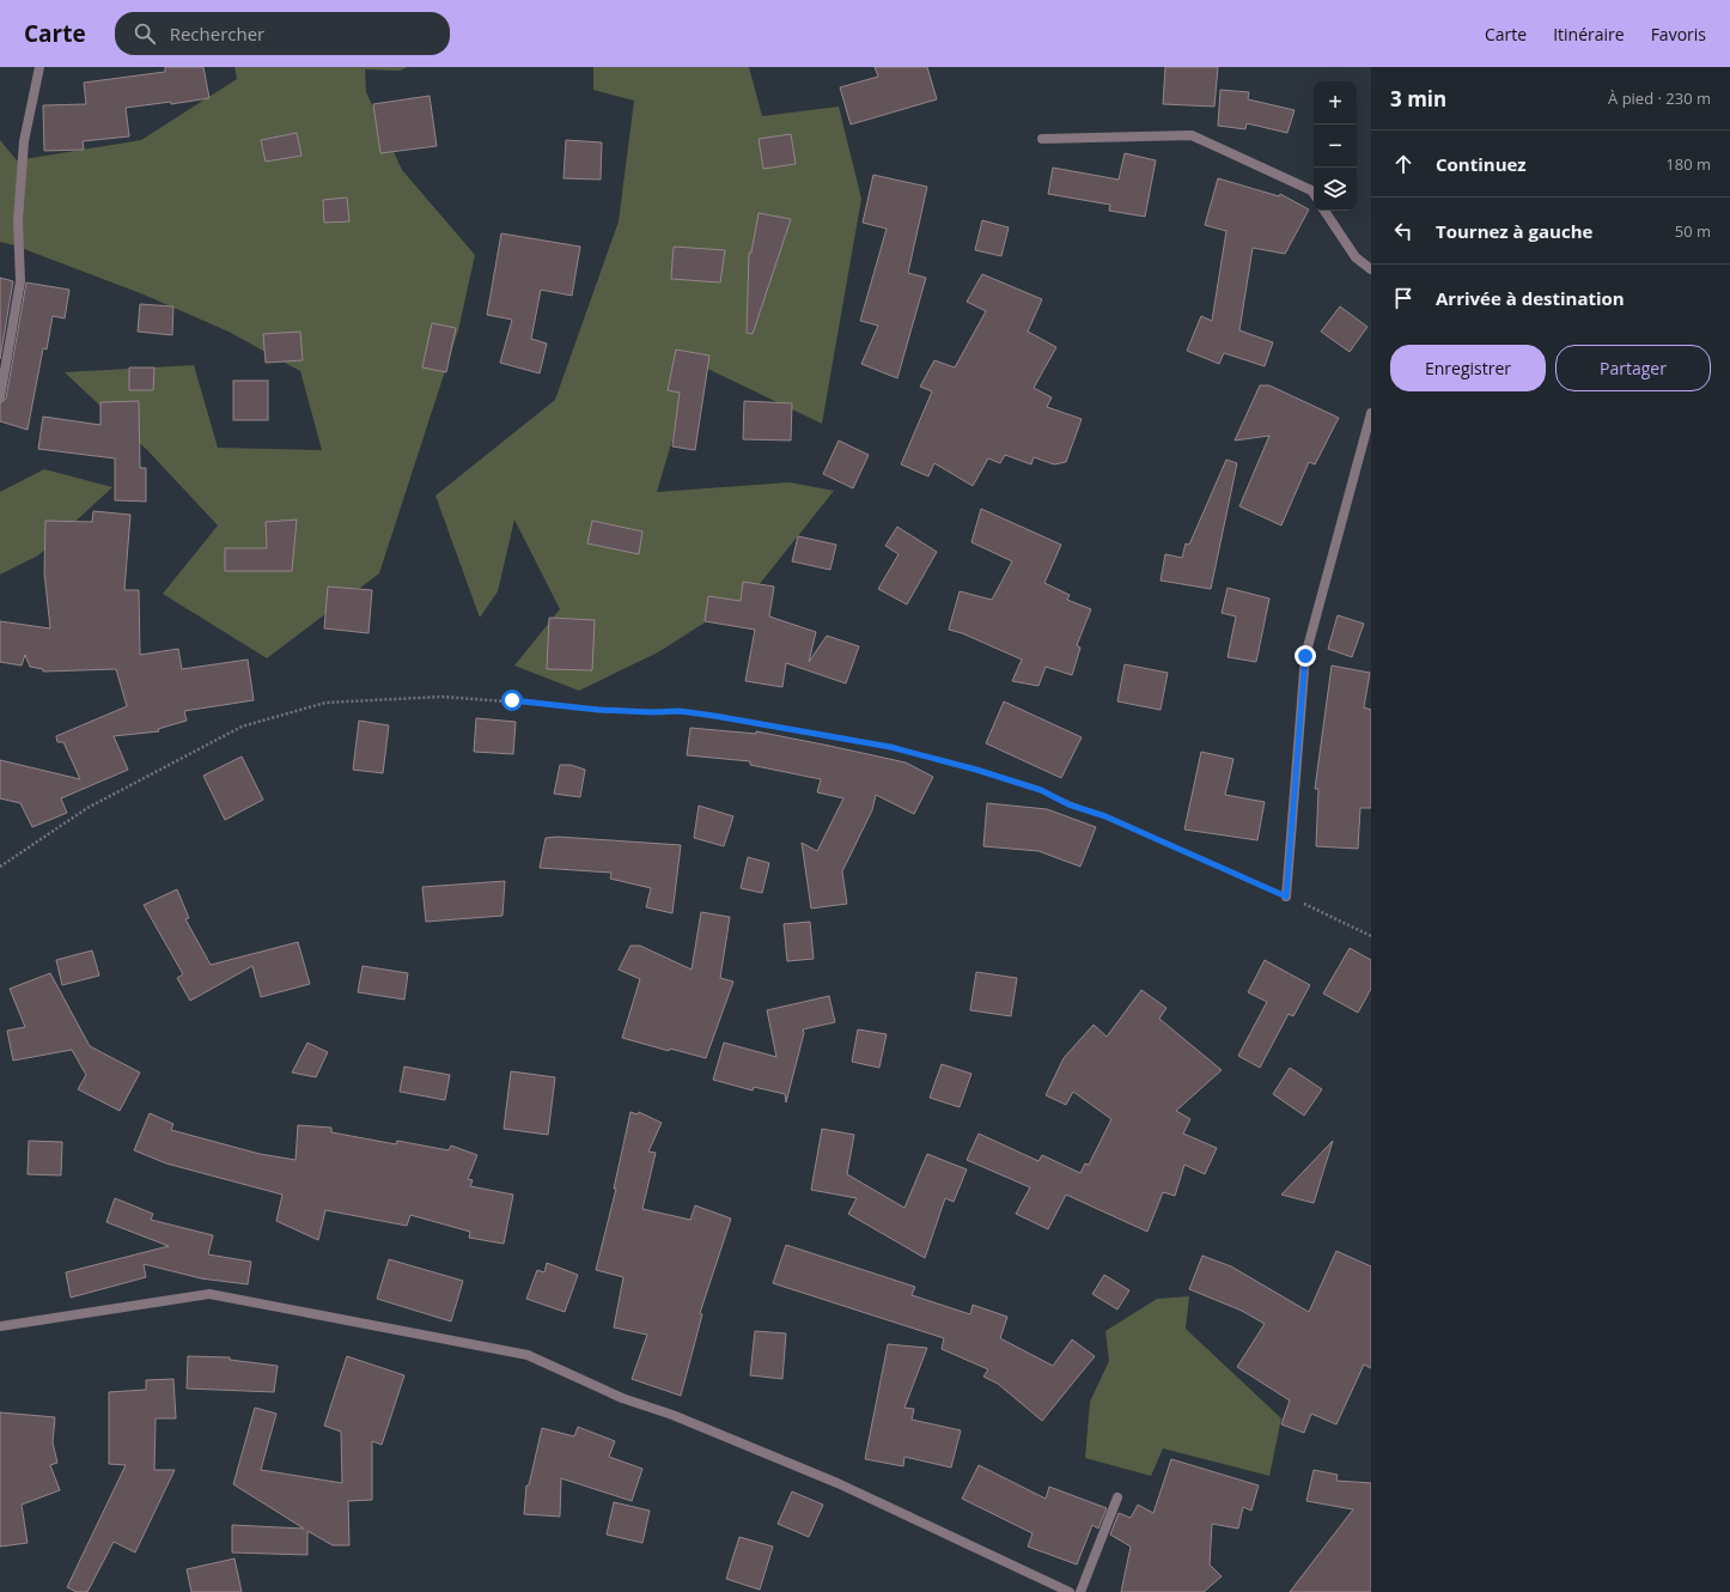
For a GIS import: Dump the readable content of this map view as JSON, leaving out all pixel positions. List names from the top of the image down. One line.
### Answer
{"page":{"header":"Carte","search":"Rechercher","nav":["Carte","Itinéraire","Favoris"],"heading":["3 min","À pied · 230 m"],"map_buttons":["+","−"],"list":[["Continuez","180 m"],["Tournez à gauche","50 m"],"Arrivée à destination"],"buttons":["Enregistrer","Partager"]}}
